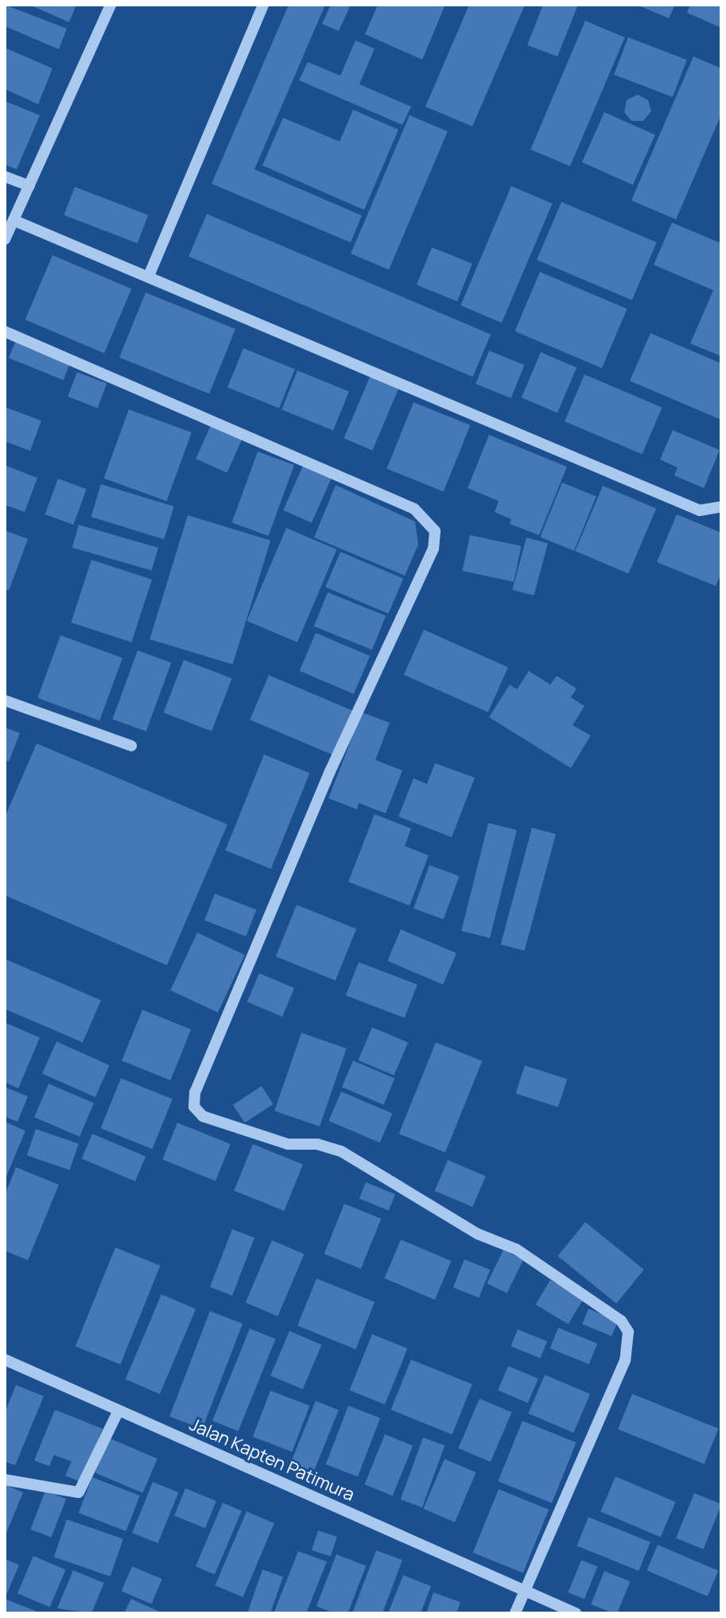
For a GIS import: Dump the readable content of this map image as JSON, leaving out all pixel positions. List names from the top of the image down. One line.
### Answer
{"streets":{"street":["Jalan Kapten Patimura"]}}
